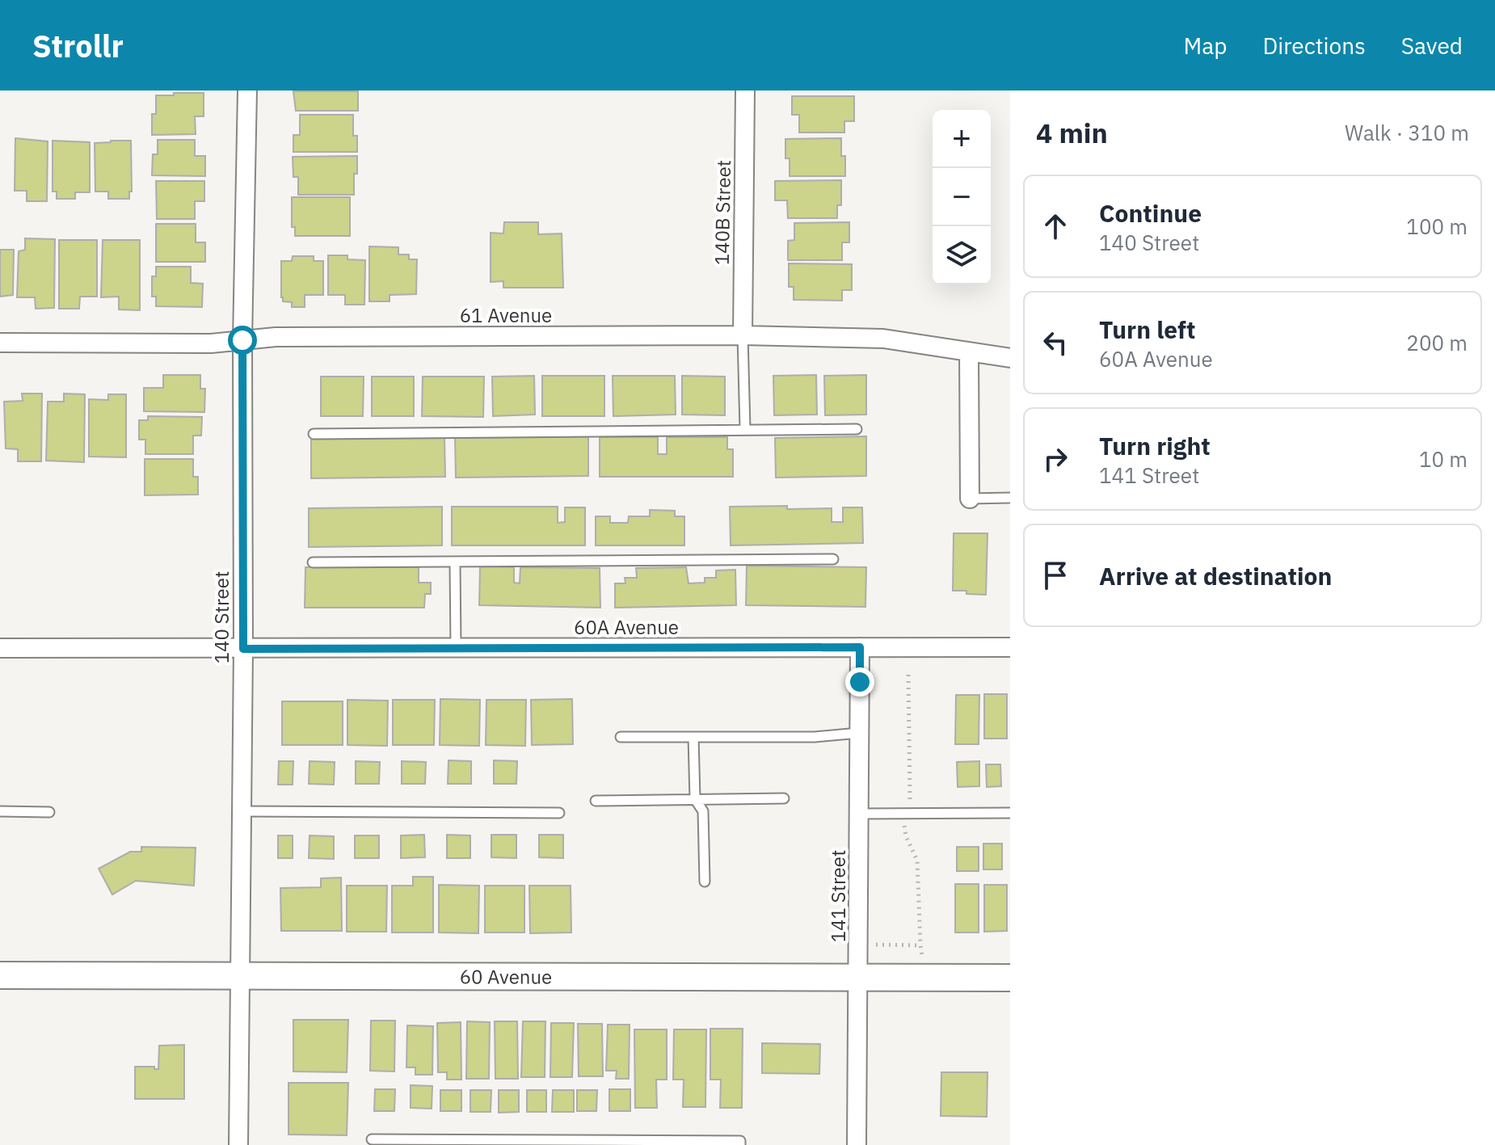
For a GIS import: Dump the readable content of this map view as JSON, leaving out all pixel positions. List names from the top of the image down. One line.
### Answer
{"streets":{"street":["140B Street","61 Avenue","140 Street","60A Avenue","141 Street","60 Avenue"]},"crossings":[["140B Street","61 Avenue"],["61 Avenue","140 Street"],["140 Street","60A Avenue"],["140 Street","60 Avenue"],["60A Avenue","141 Street"],["141 Street","60 Avenue"]],"page":{"header":"Strollr","nav":["Map","Directions","Saved"],"heading":["4 min","Walk · 310 m"],"map_buttons":["+","−"],"list":[["Continue","140 Street","100 m"],["Turn left","60A Avenue","200 m"],["Turn right","141 Street","10 m"],"Arrive at destination"]}}
